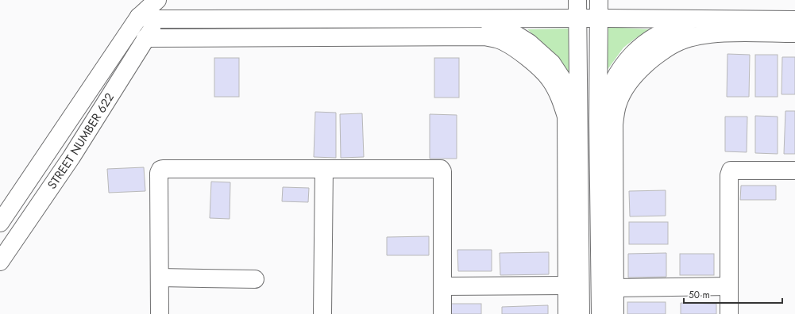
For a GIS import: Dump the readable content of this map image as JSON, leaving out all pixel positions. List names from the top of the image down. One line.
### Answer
{"streets":{"street":["STREET NUMBER 622"]},"scale_bar":"50 m"}
